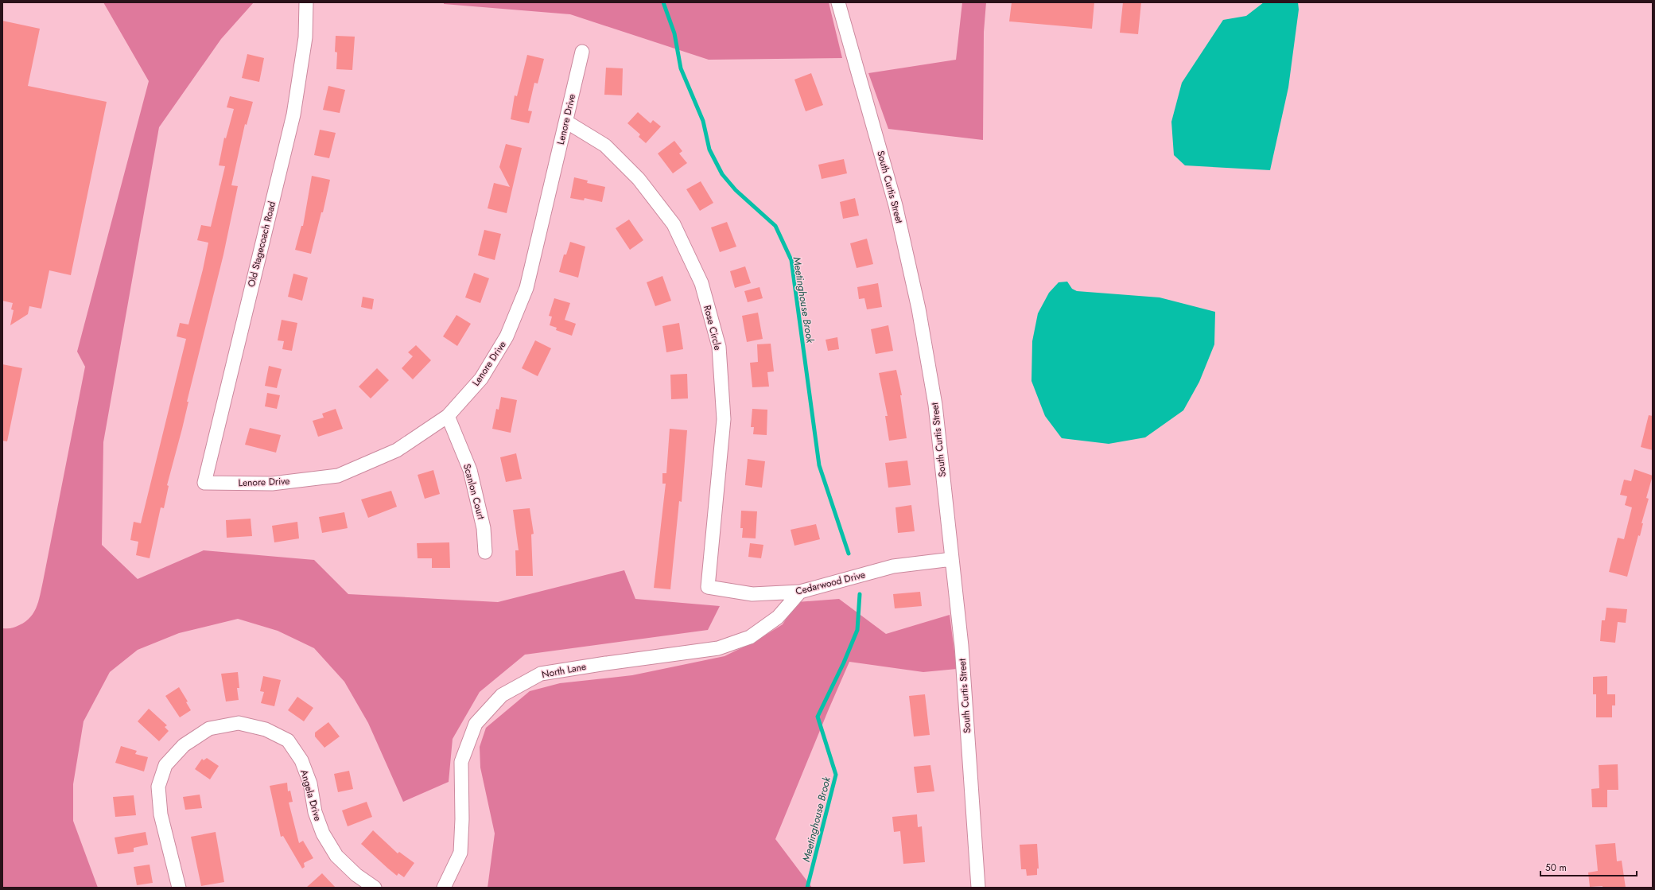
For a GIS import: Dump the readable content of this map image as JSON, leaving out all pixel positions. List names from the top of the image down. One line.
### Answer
{"streets":{"street":["Lenore Drive","South Curtis Street","Old Stagecoach Road","Rose Circle","Scanlon Court","Cedarwood Drive","North Lane","Angela Drive"]},"crossings":[["Lenore Drive","Old Stagecoach Road"],["Lenore Drive","Rose Circle"],["Lenore Drive","Scanlon Court"],["South Curtis Street","Cedarwood Drive"],["Rose Circle","Cedarwood Drive"],["Cedarwood Drive","North Lane"]],"water":["Meetinghouse Brook"],"scale_bar":"50 m"}
